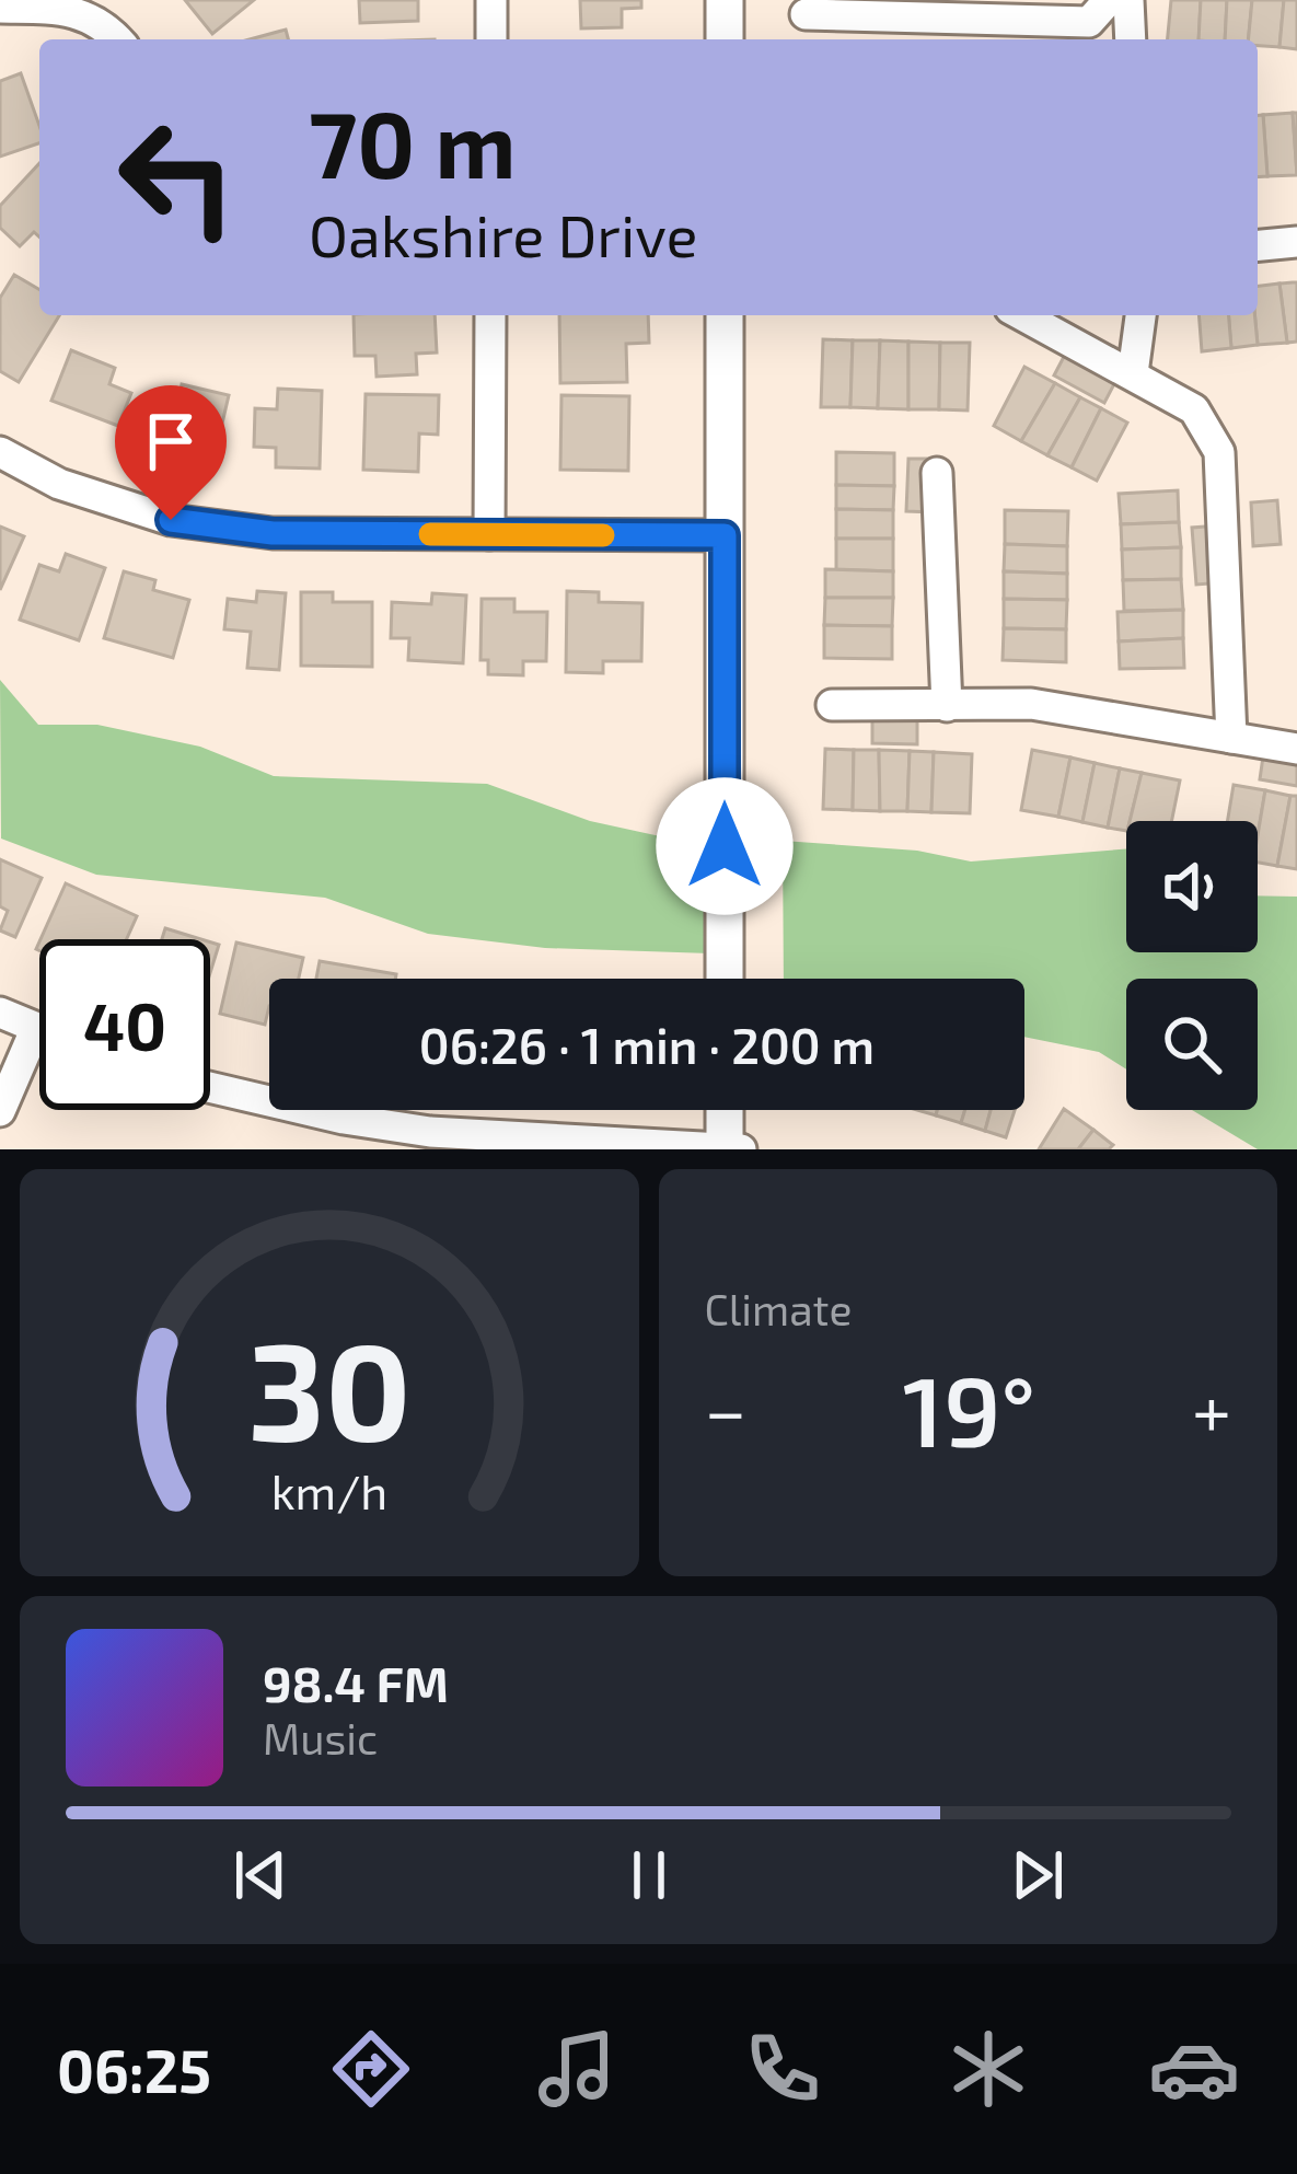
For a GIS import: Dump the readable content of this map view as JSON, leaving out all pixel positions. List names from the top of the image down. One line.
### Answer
{"page":{"turn":["70 m","Oakshire Drive"],"limit":"40","trip":"06:26 · 1 min · 200 m","tile":"Climate","heat":["−","19°","+"],"song":["98.4 FM","Music"],"tabs":"06:25","gauge":["30","km/h"]}}
